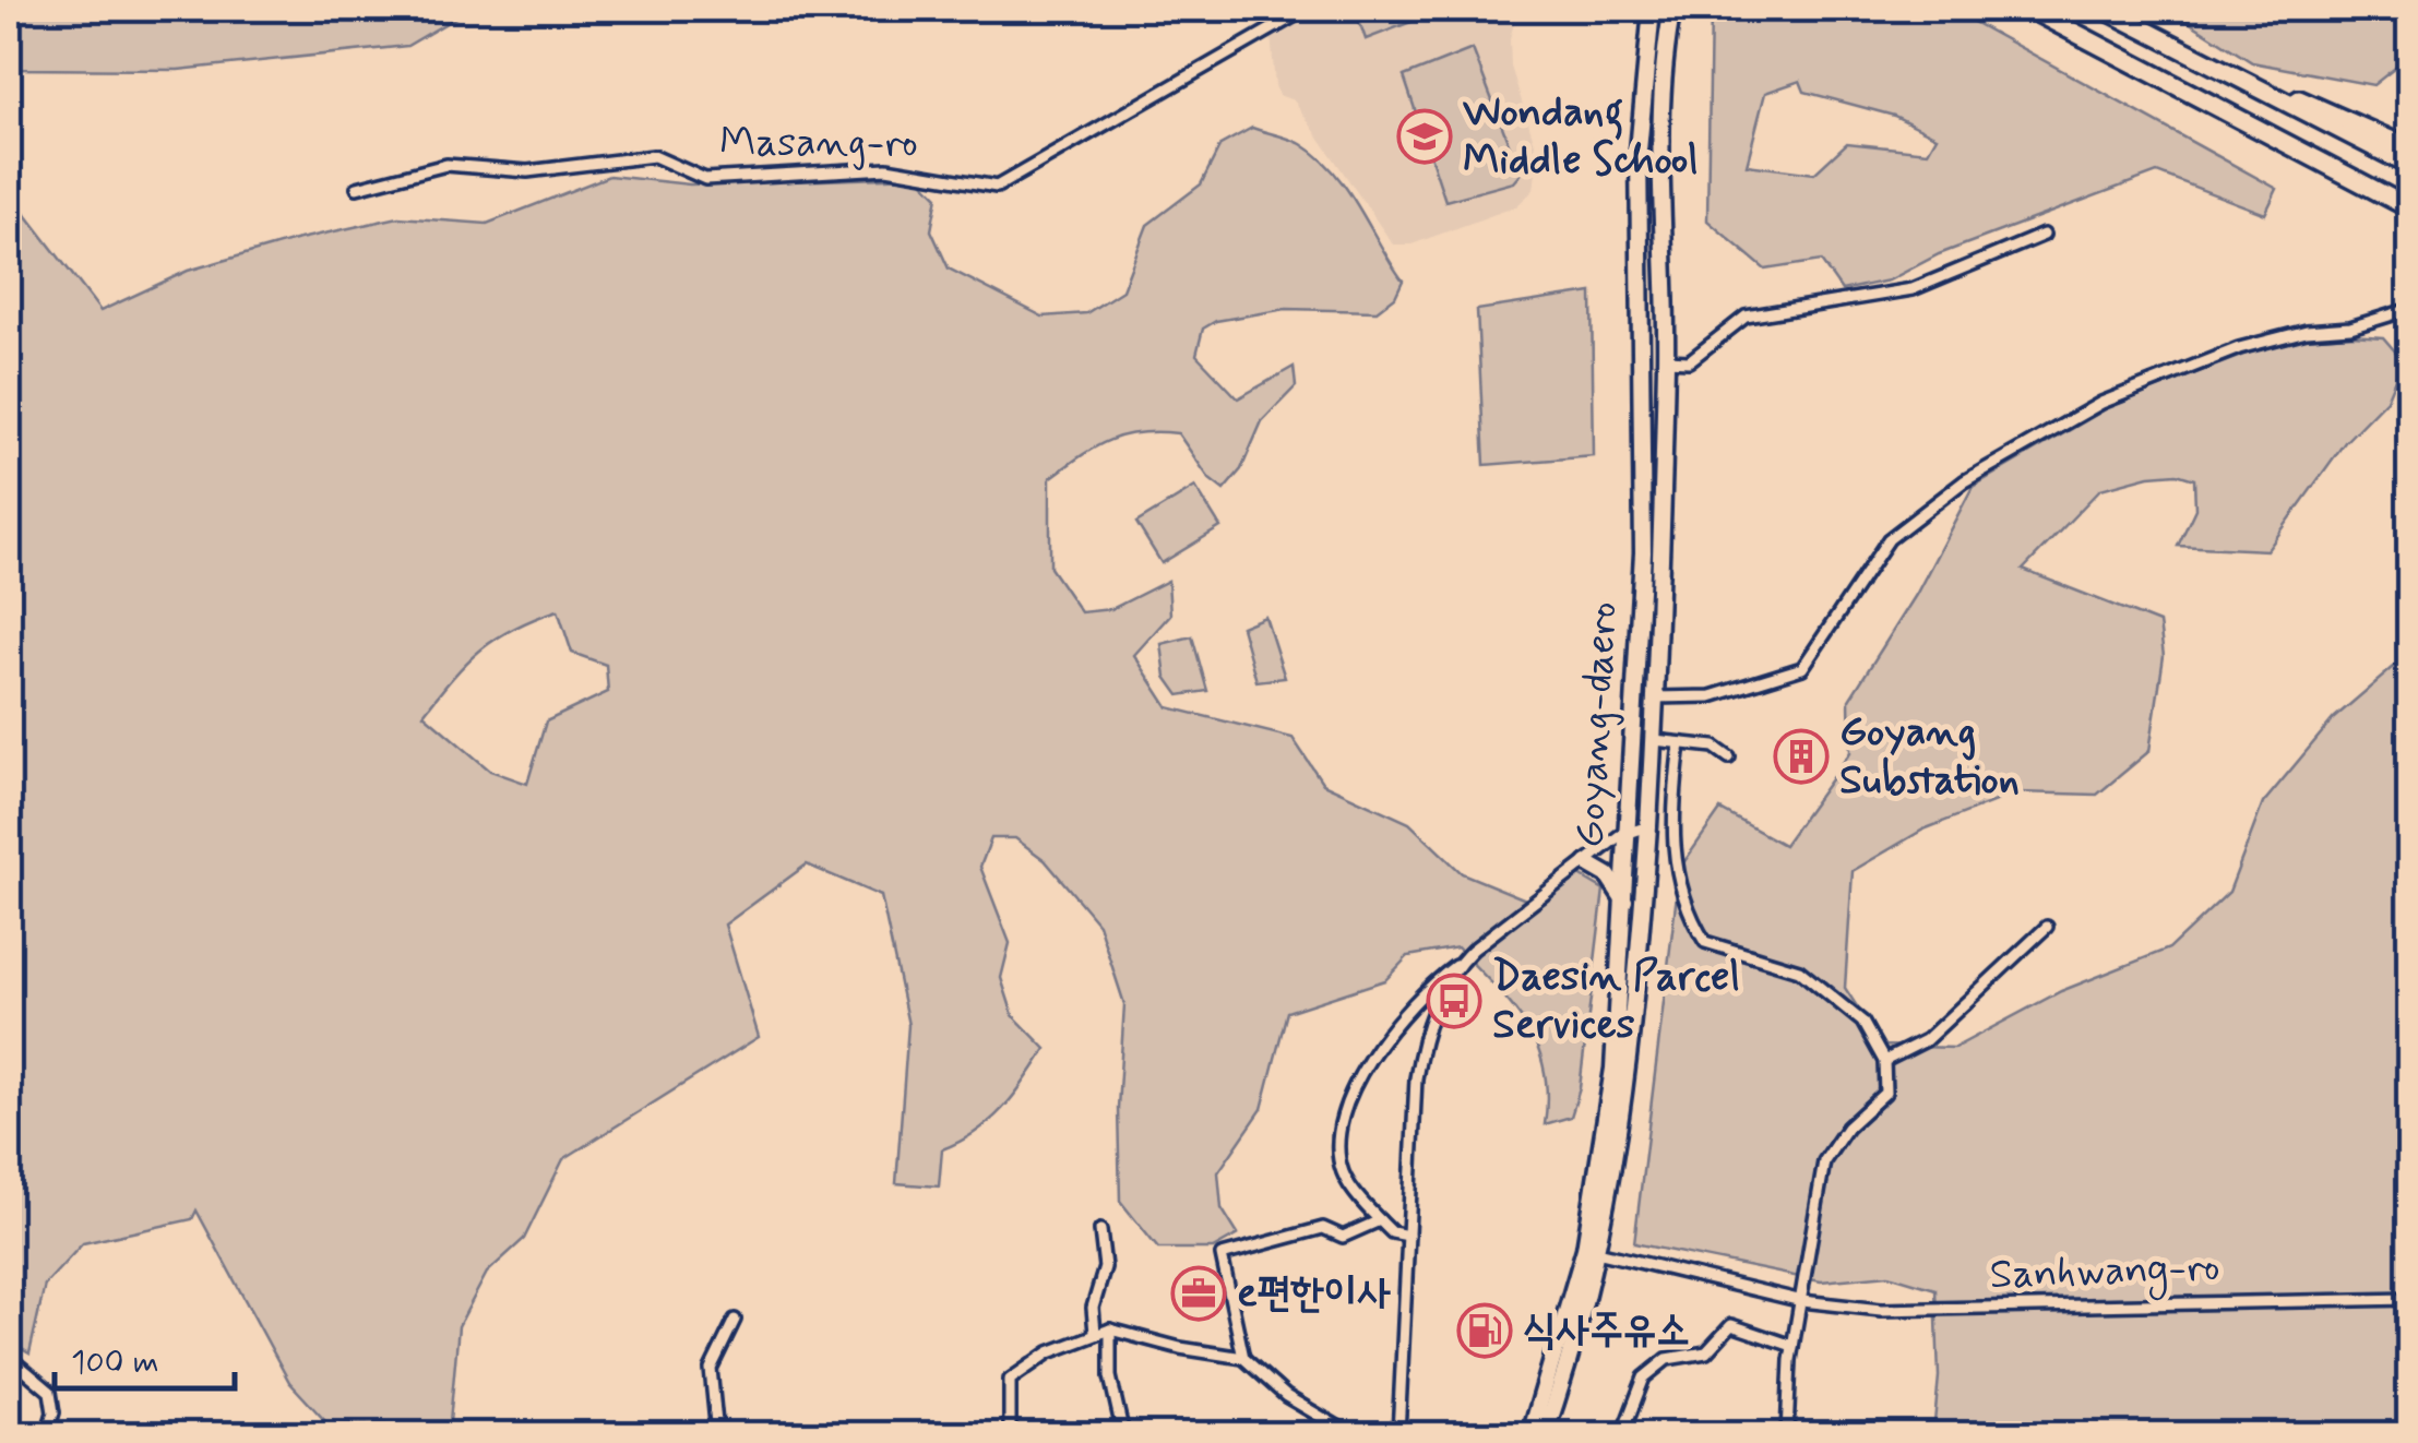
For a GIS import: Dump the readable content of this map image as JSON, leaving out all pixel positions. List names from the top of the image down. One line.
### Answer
{"streets":{"main road":["Goyang-daero"],"street":["Masang-ro","Sanhwang-ro"]},"crossings":[["Goyang-daero","Sanhwang-ro"]],"places":{"school or university":["Wondang Middle School"],"building":["Goyang Substation"],"bus stop":["Daesin Parcel Services"],"office":["e편한이사"],"fuel station":["식사주유소"]},"scale_bar":"100 m"}
